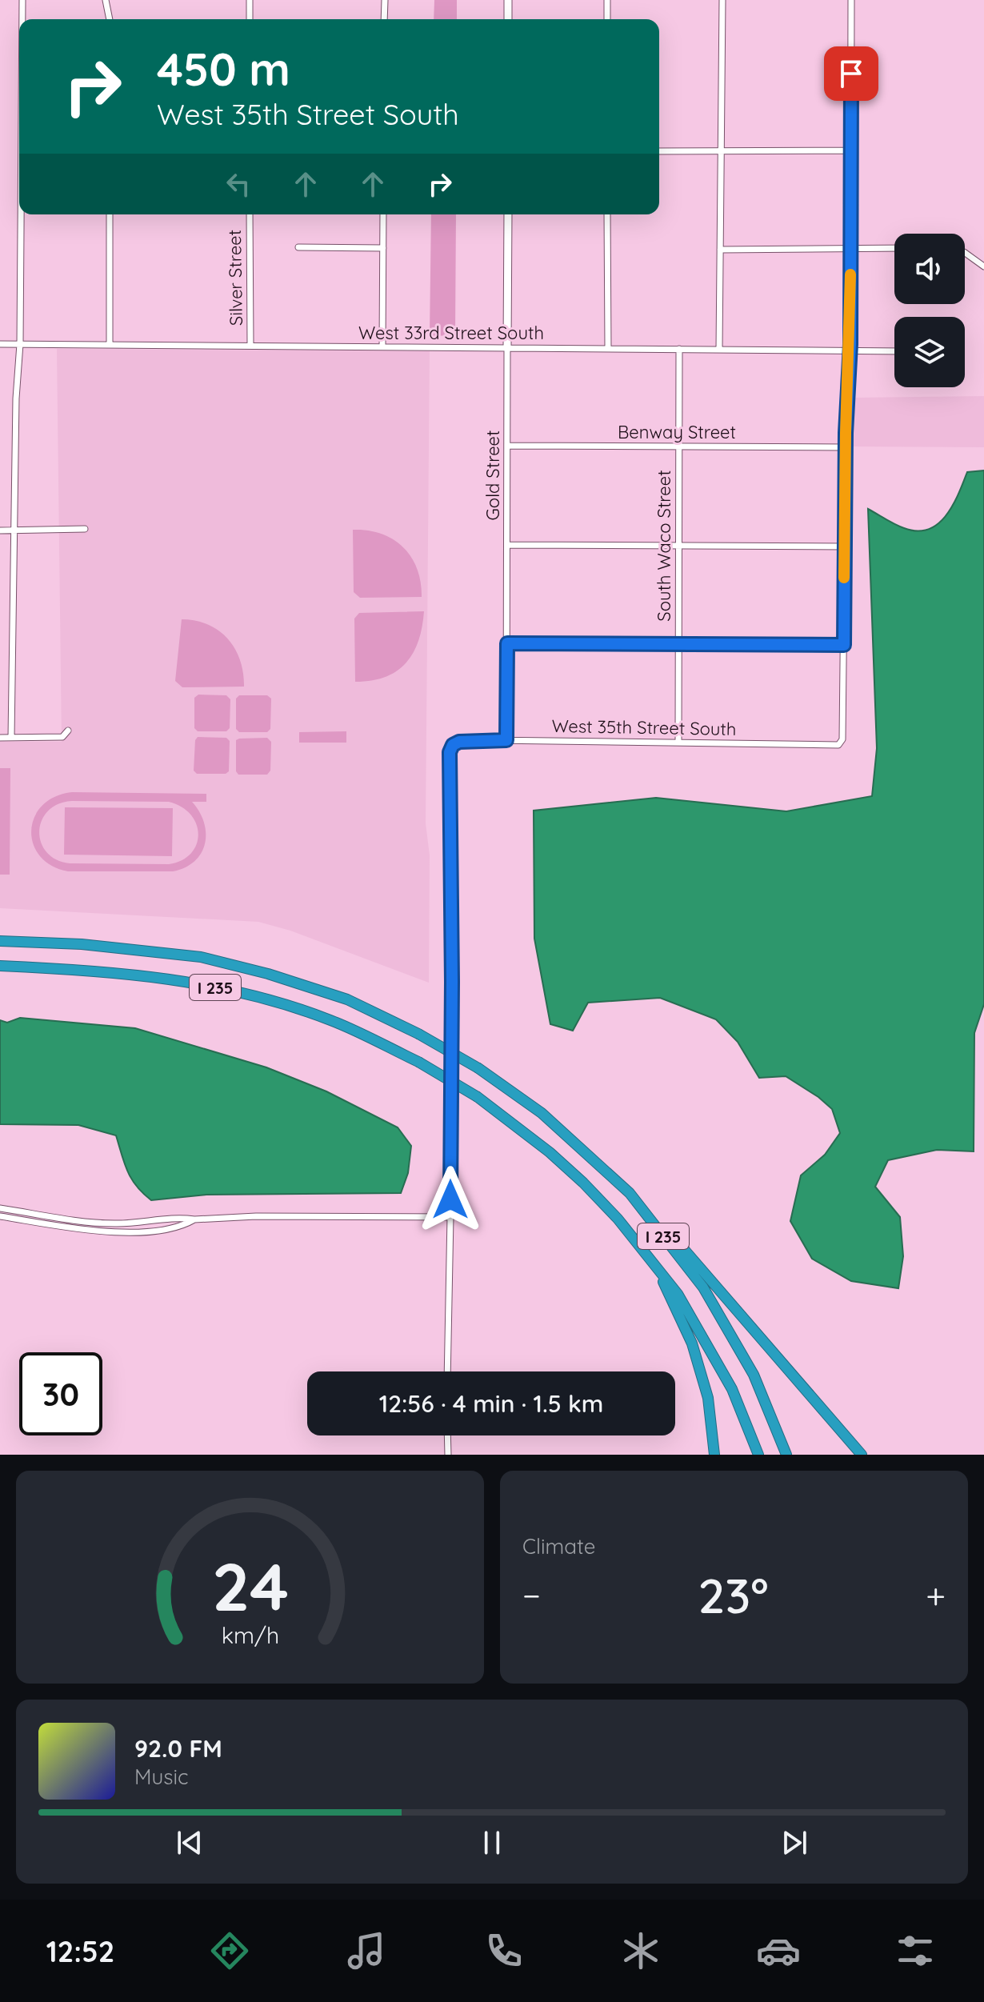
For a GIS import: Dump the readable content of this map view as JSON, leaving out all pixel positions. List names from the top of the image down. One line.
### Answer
{"streets":{"highway":["I 235"],"street":["Silver Street","West 33rd Street South","Benway Street","Gold Street","South Waco Street","West 35th Street South"]},"crossings":[["Silver Street","West 33rd Street South"],["West 33rd Street South","Gold Street"],["West 33rd Street South","South Waco Street"],["Benway Street","Gold Street"],["Benway Street","South Waco Street"],["Gold Street","West 35th Street South"],["South Waco Street","West 35th Street South"]],"page":{"turn":["450 m","West 35th Street South"],"limit":"30","trip":"12:56 · 4 min · 1.5 km","tile":"Climate","heat":["−","23°","+"],"song":["92.0 FM","Music"],"tabs":"12:52","gauge":["24","km/h"]}}
